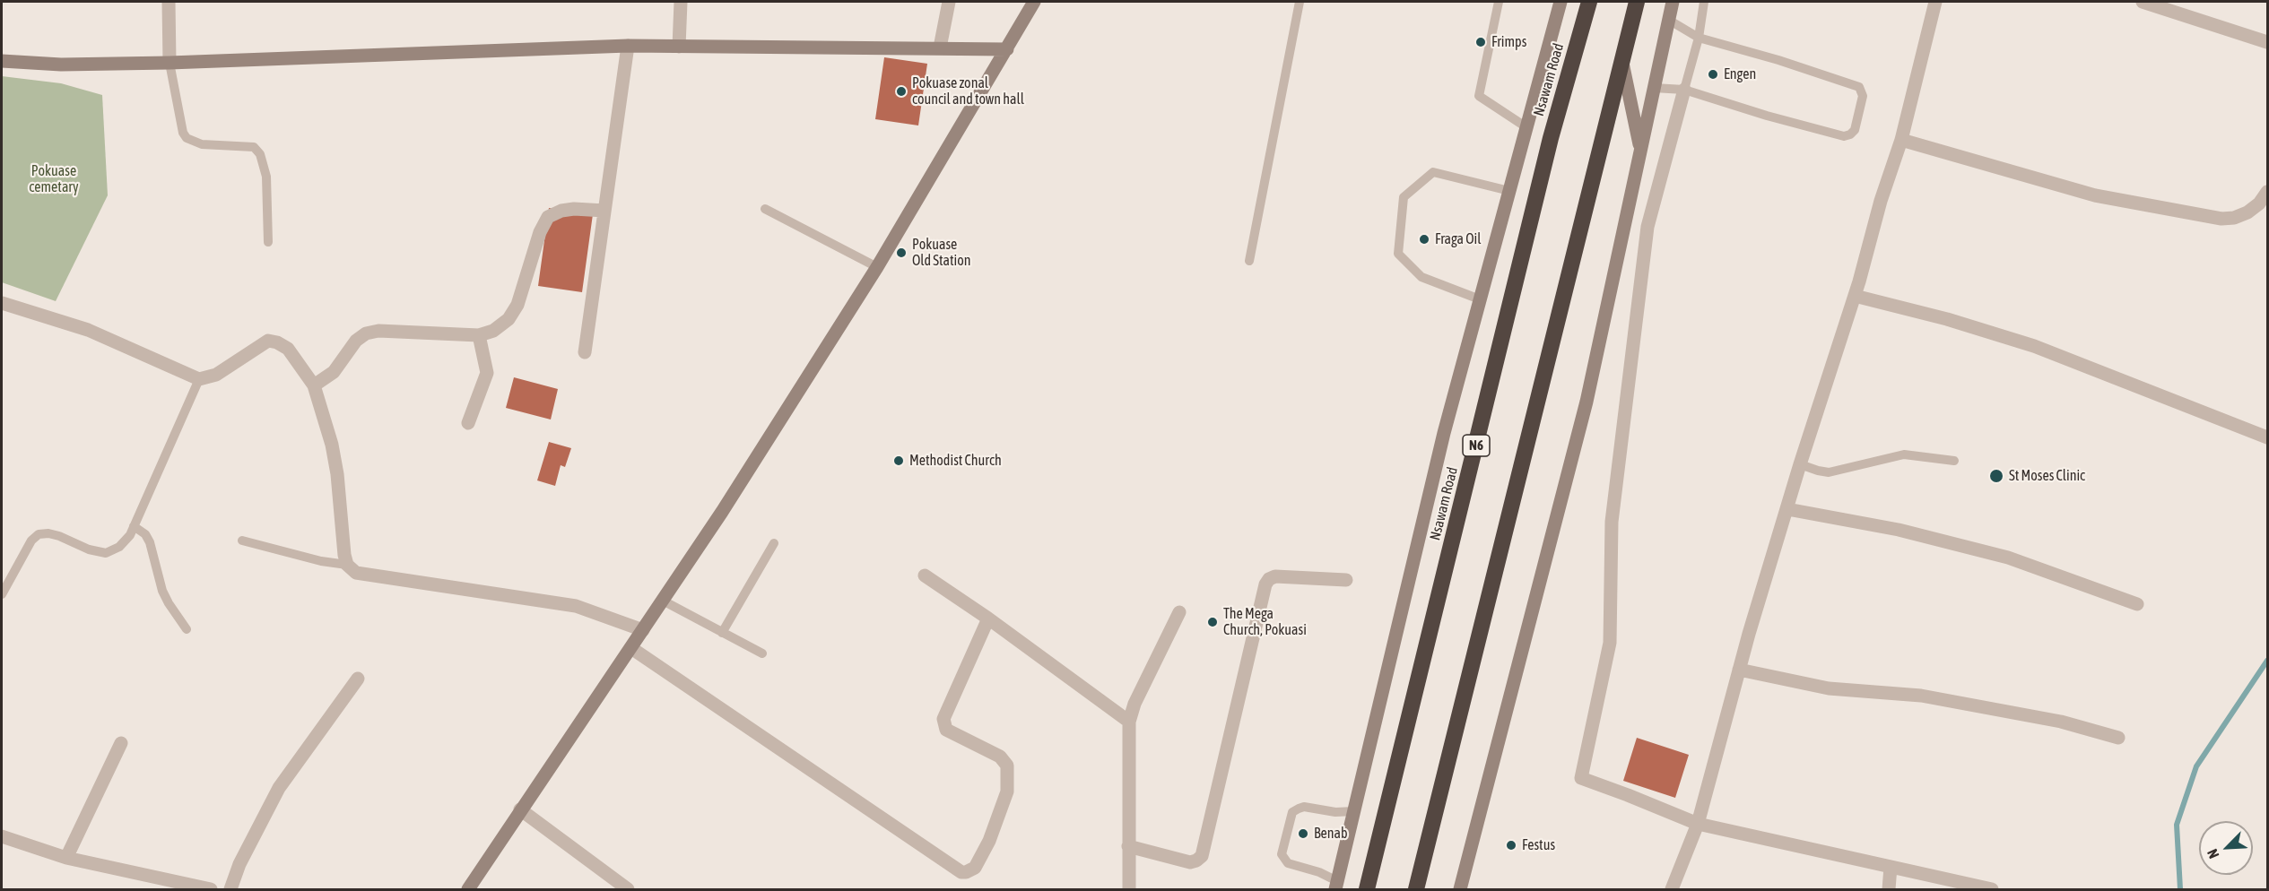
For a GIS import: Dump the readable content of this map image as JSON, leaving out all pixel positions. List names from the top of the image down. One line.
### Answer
{"streets":{"highway":["Nsawam Road","N6"]},"parks":["Pokuase cemetary"],"places":["Frimps","Engen","Pokuase zonal council and town hall","Fraga Oil","Pokuase Old Station","Methodist Church","St Moses Clinic","The Mega Church, Pokuasi","Benab","Festus"],"north":"bottom left"}
